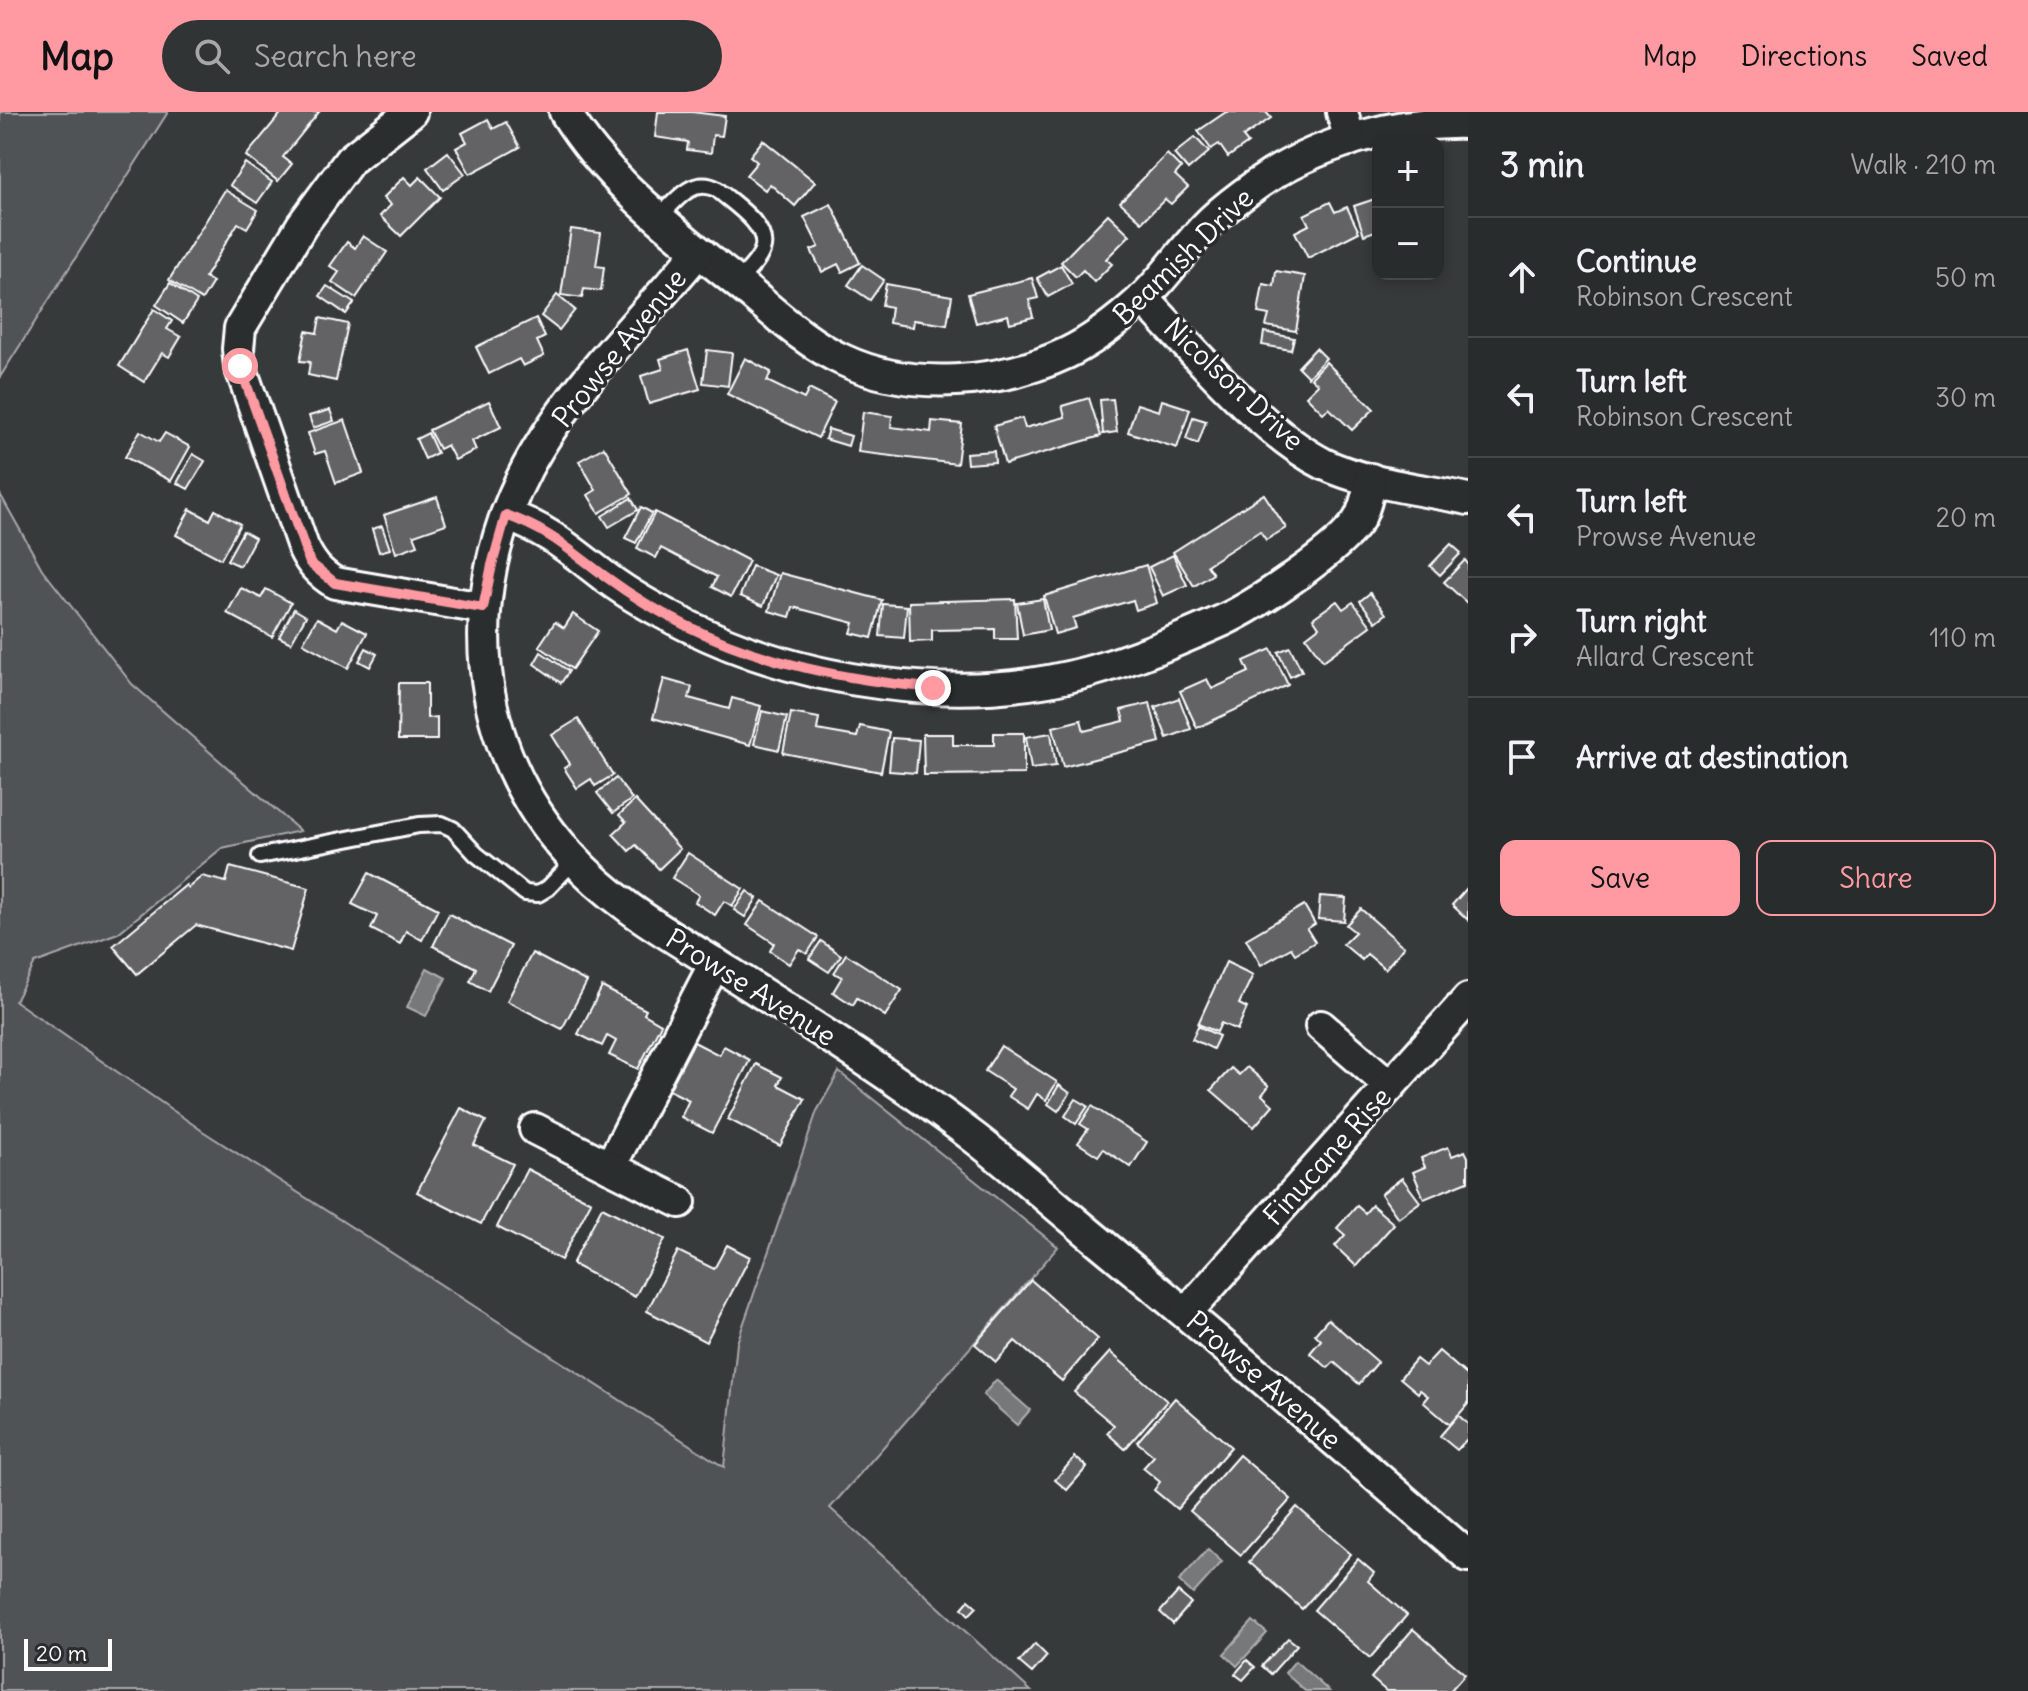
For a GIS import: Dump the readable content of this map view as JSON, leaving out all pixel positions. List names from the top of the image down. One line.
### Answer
{"streets":{"street":["Beamish Drive","Prowse Avenue","Nicolson Drive","Finucane Rise"]},"crossings":[["Beamish Drive","Prowse Avenue"],["Beamish Drive","Nicolson Drive"],["Prowse Avenue","Finucane Rise"]],"scale_bar":"20 m","page":{"header":"Map","search":"Search here","nav":["Map","Directions","Saved"],"heading":["3 min","Walk · 210 m"],"map_buttons":["+","−"],"list":[["Continue","Robinson Crescent","50 m"],["Turn left","Robinson Crescent","30 m"],["Turn left","Prowse Avenue","20 m"],["Turn right","Allard Crescent","110 m"],"Arrive at destination"],"buttons":["Save","Share"],"scale":"20 m"}}
